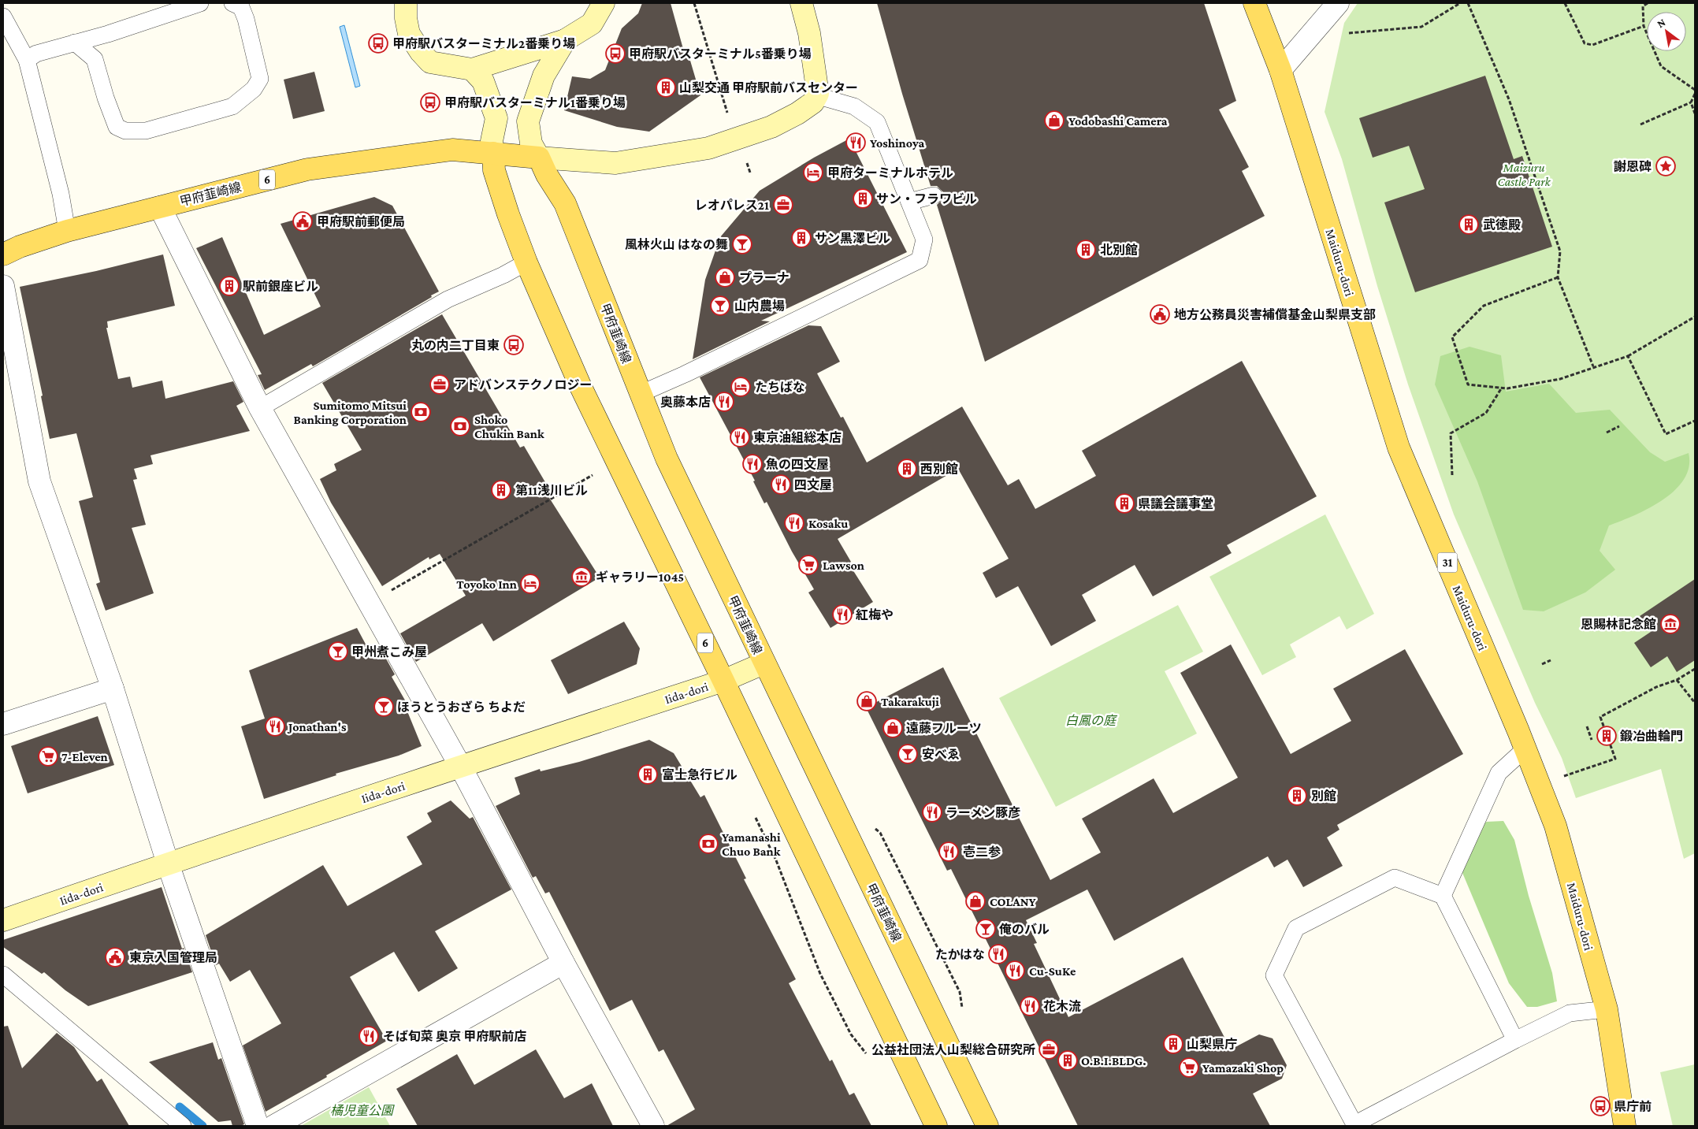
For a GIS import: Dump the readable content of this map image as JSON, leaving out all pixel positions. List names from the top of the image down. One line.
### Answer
{"streets":{"main road":["6","甲府韮崎線","Maiduru-dori","31"],"street":["Iida-dori"]},"crossings":[["6","甲府韮崎線"],["6","Iida-dori"],["甲府韮崎線","Iida-dori"]],"parks":["Maizuru Castle Park","白鳳の庭","橘児童公園"],"places":{"bus stop":["甲府駅バスターミナル2番乗り場","甲府駅バスターミナル5番乗り場","甲府駅バスターミナル1番乗り場","丸の内二丁目東","県庁前"],"building":["山梨交通 甲府駅前バスセンター","サン・フラワビル","武徳殿","サン黒澤ビル","北別館","駅前銀座ビル","西別館","第11浅川ビル","県議会議事堂","鍛冶曲輪門","富士急行ビル","別館","山梨県庁","O.B.I.BLDG."],"shop":["Yodobashi Camera","プラーナ","Takarakuji","遠藤フルーツ","COLANY"],"restaurant":["Yoshinoya","奥藤本店","東京油組総本店","魚の四文屋","四文屋","Kosaku","紅梅や","Jonathan's","ラーメン豚彦","壱二参","たかはな","Cu-SuKe","花木流","そば旬菜 奥京 甲府駅前店"],"place":["謝恩碑"],"hotel":["甲府ターミナルホテル","たちばな","Toyoko Inn"],"office":["レオパレス21","アドバンステクノロジー","公益社団法人山梨総合研究所"],"public building":["甲府駅前郵便局","地方公務員災害補償基金山梨県支部","東京入国管理局"],"bar":["風林火山 はなの舞","山内農場","甲州煮こみ屋","ほうとうおざら ちよだ","安べゑ","俺のバル"],"bank":["Sumitomo Mitsui Banking Corporation","Shoko Chukin Bank","Yamanashi Chuo Bank"],"supermarket":["Lawson","7-Eleven","Yamazaki Shop"],"museum":["ギャラリー1045","恩賜林記念館"]},"north":"top left"}
